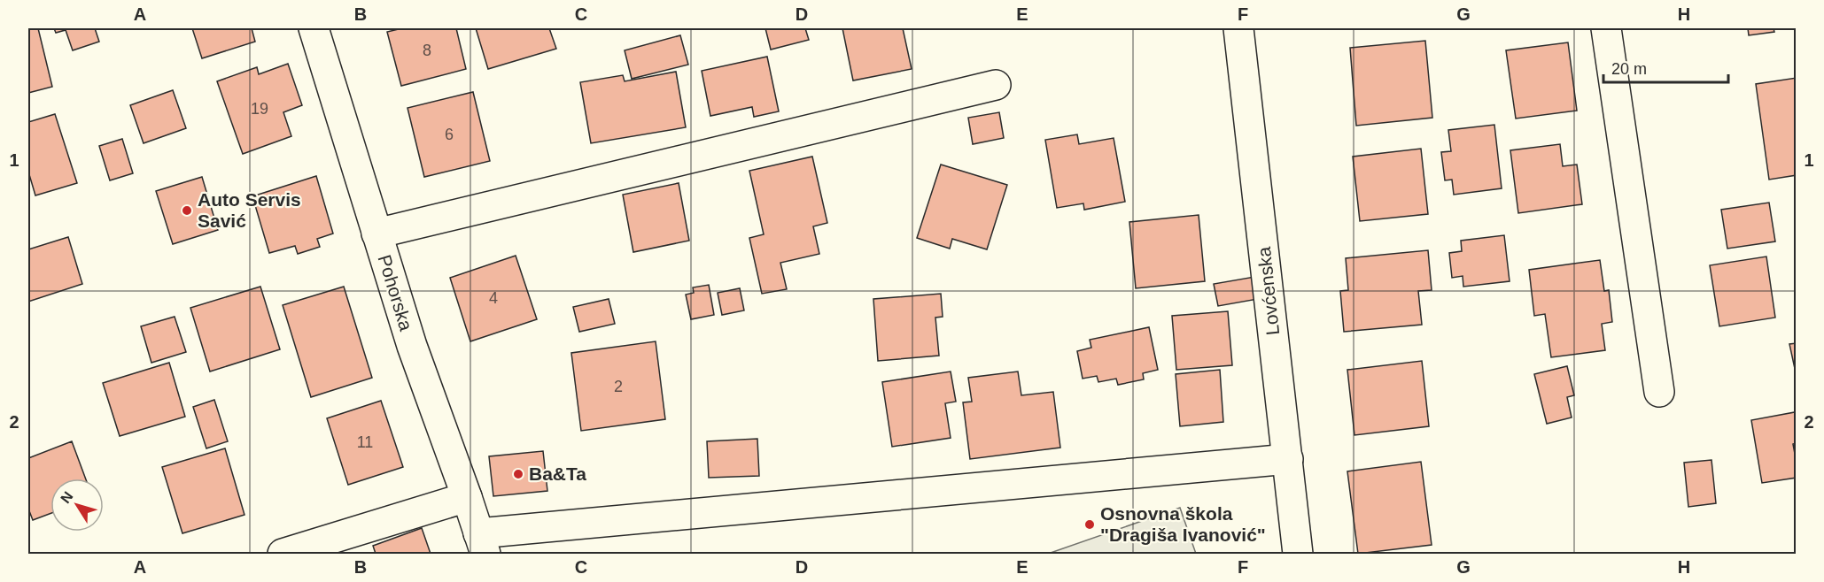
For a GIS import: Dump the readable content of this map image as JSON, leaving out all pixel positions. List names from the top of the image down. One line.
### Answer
{"streets":{"street":["Lovćenska","Pohorska"]},"places":["Auto Servis Savić","Ba&Ta","Osnovna škola \"Dragiša Ivanović\""],"house_numbers":["8","19","6","4","2","11"],"scale_bar":"20 m","north":"top left","grid":{"columns":["A","B","C","D","E","F","G","H"],"rows":["1","2"]}}
